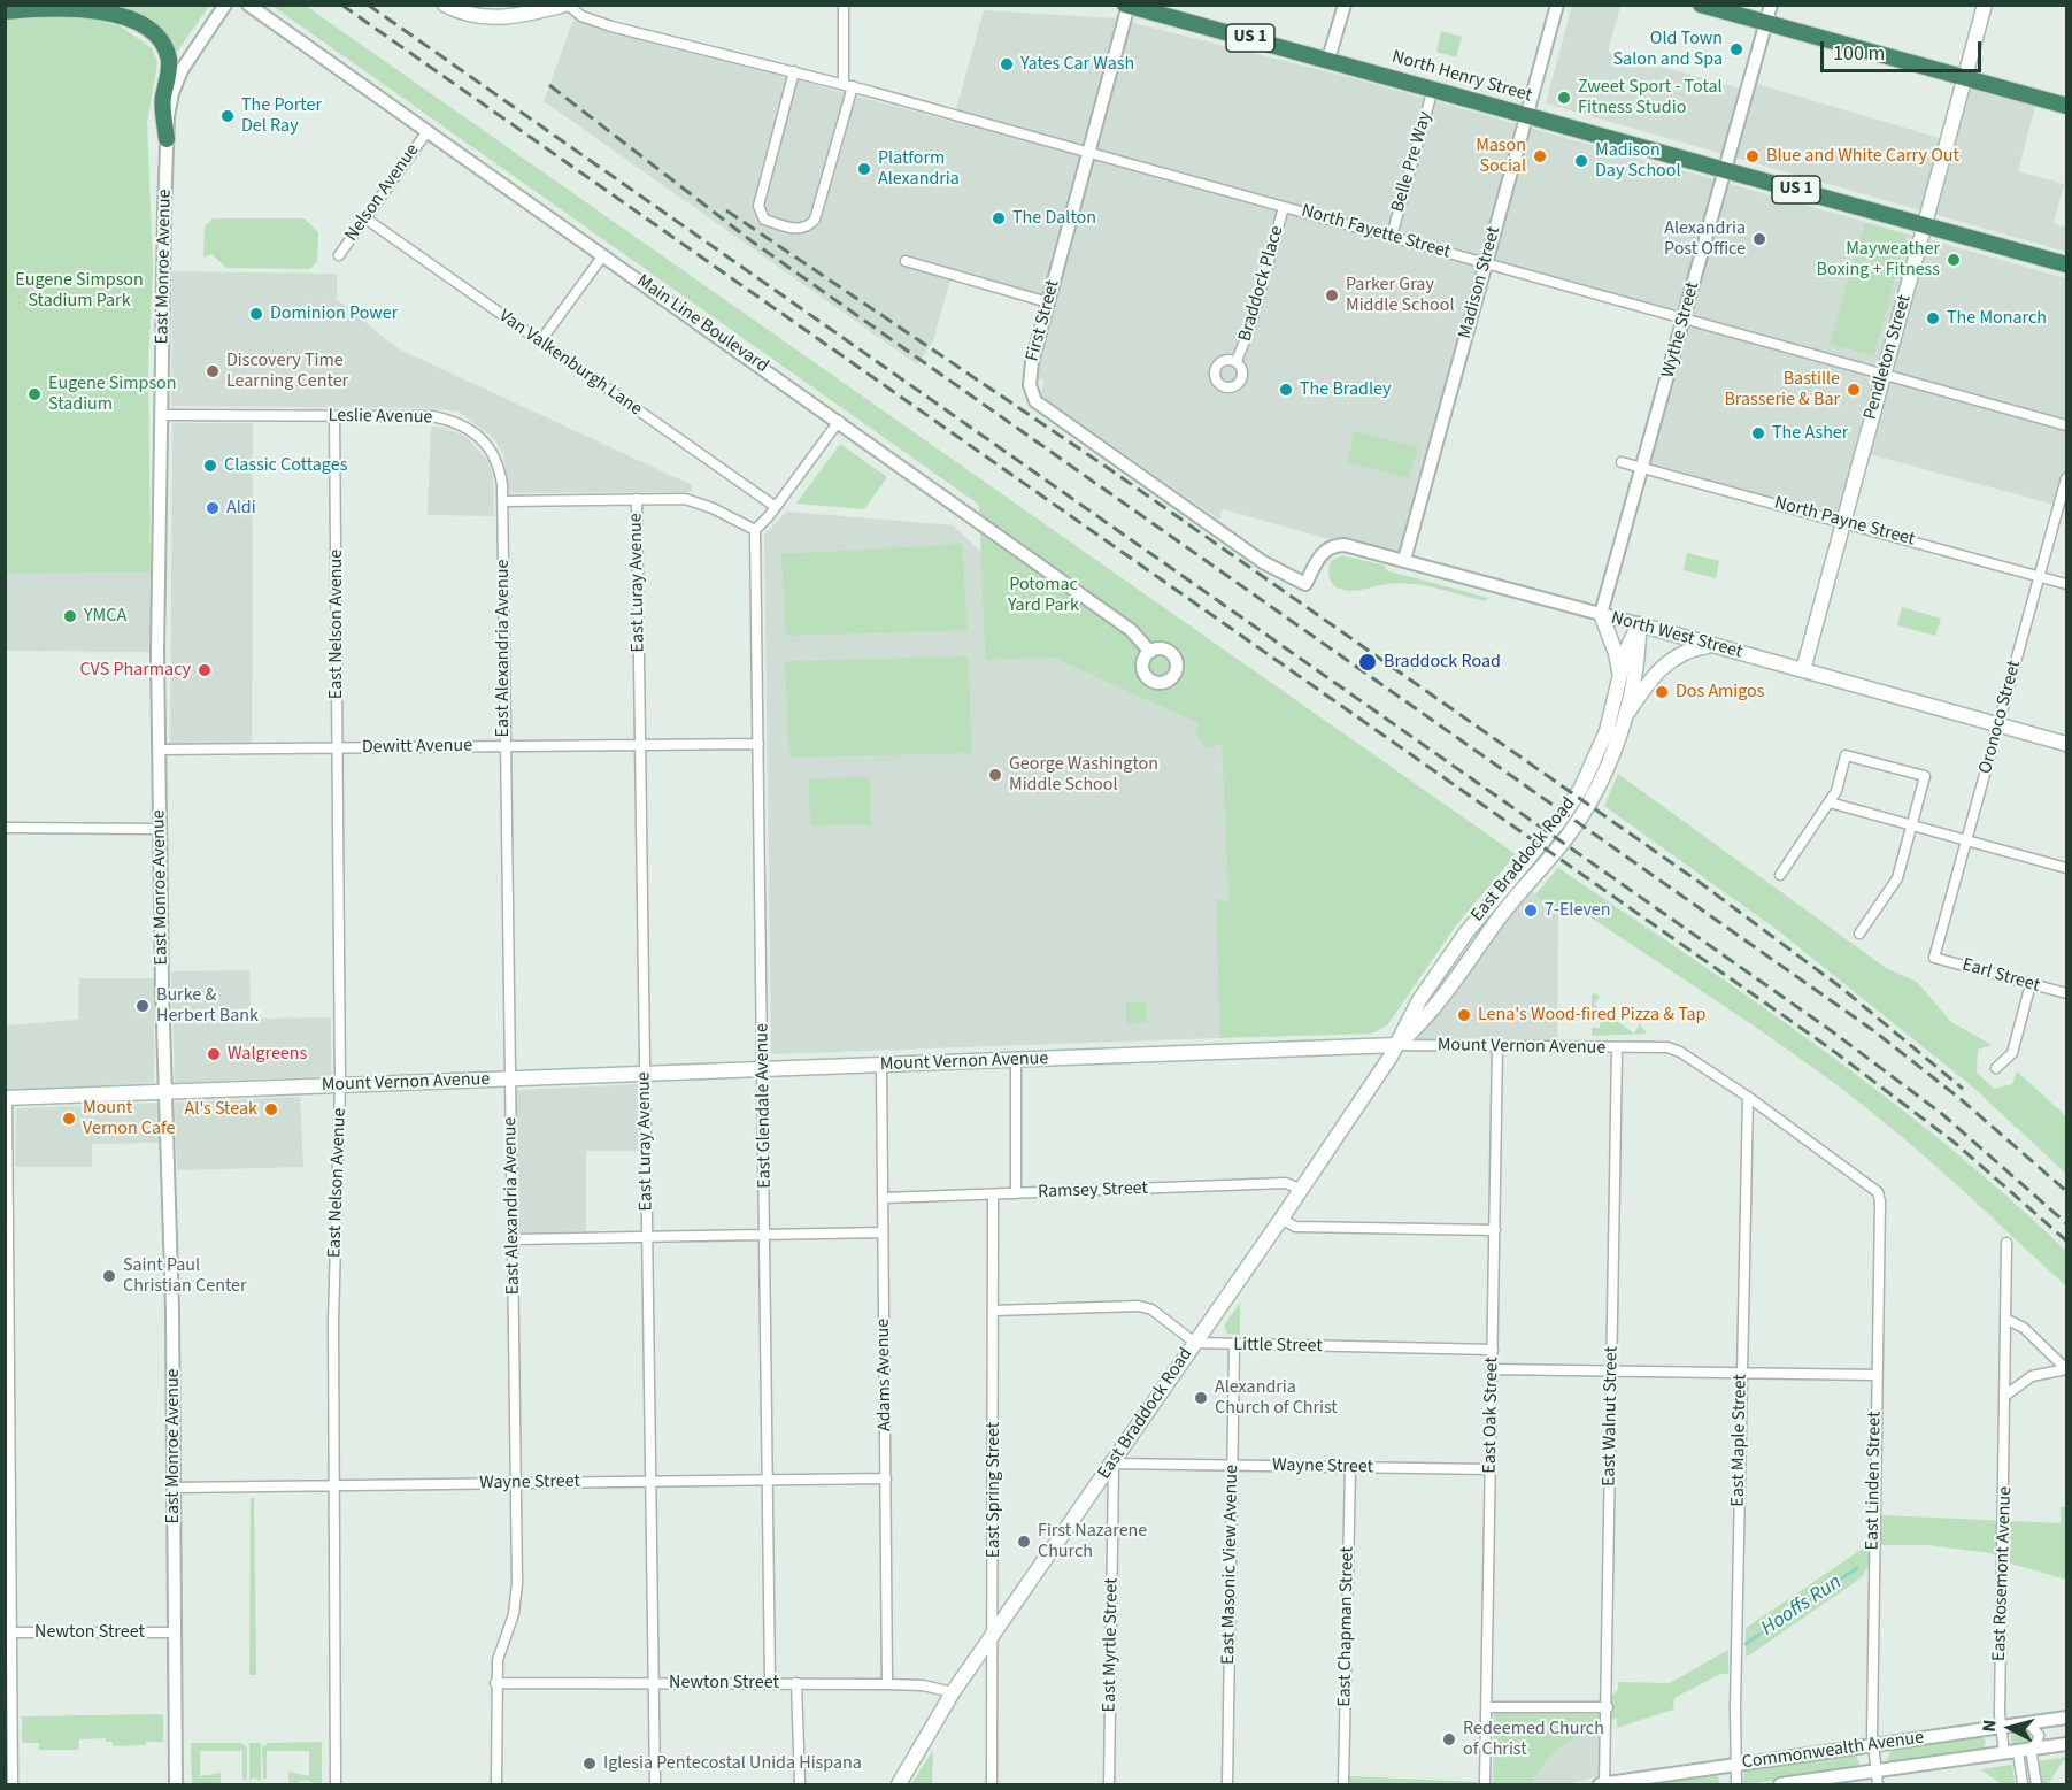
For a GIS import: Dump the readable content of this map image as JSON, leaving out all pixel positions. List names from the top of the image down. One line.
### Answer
{"streets":{"highway":["US 1","North Henry Street"],"main road":["Pendleton Street","North West Street","East Braddock Road","Mount Vernon Avenue"],"street":["Belle Pre Way","Nelson Avenue","North Fayette Street","East Monroe Avenue","Madison Street","Braddock Place","First Street","Main Line Boulevard","Wythe Street","Van Valkenburgh Lane","Leslie Avenue","North Payne Street","East Luray Avenue","East Nelson Avenue","East Alexandria Avenue","Oronoco Street","Dewitt Avenue","Earl Street","East Glendale Avenue","Ramsey Street","Little Street","Adams Avenue","East Oak Street","East Walnut Street","East Maple Street","Wayne Street","East Linden Street","East Spring Street","East Masonic View Avenue","East Rosemont Avenue","East Chapman Street","Newton Street","East Myrtle Street","Commonwealth Avenue"]},"crossings":[["North Henry Street","Belle Pre Way"],["North Henry Street","Madison Street"],["North Henry Street","First Street"],["North Henry Street","Wythe Street"],["North Henry Street","Pendleton Street"],["Belle Pre Way","North Fayette Street"],["Nelson Avenue","Main Line Boulevard"],["Nelson Avenue","Van Valkenburgh Lane"],["North Fayette Street","Madison Street"],["North Fayette Street","Braddock Place"],["North Fayette Street","First Street"],["North Fayette Street","Wythe Street"],["North Fayette Street","Pendleton Street"],["East Monroe Avenue","Leslie Avenue"],["East Monroe Avenue","Dewitt Avenue"],["East Monroe Avenue","Mount Vernon Avenue"],["East Monroe Avenue","Wayne Street"],["East Monroe Avenue","Newton Street"],["Madison Street","North West Street"],["First Street","North West Street"],["Wythe Street","North Payne Street"],["Wythe Street","North West Street"],["Pendleton Street","North Payne Street"],["Pendleton Street","North West Street"],["Leslie Avenue","East Nelson Avenue"],["Leslie Avenue","East Alexandria Avenue"],["North Payne Street","Oronoco Street"],["East Luray Avenue","Dewitt Avenue"],["East Luray Avenue","Mount Vernon Avenue"],["East Luray Avenue","Wayne Street"],["East Luray Avenue","Newton Street"],["East Nelson Avenue","Dewitt Avenue"],["East Nelson Avenue","Mount Vernon Avenue"],["East Nelson Avenue","Wayne Street"],["North West Street","Oronoco Street"],["North West Street","East Braddock Road"],["East Alexandria Avenue","Dewitt Avenue"],["East Alexandria Avenue","Mount Vernon Avenue"],["East Alexandria Avenue","Wayne Street"],["East Alexandria Avenue","Newton Street"],["Oronoco Street","Earl Street"],["Dewitt Avenue","East Glendale Avenue"],["East Braddock Road","Mount Vernon Avenue"],["East Braddock Road","Ramsey Street"],["East Braddock Road","Little Street"],["East Braddock Road","Wayne Street"],["East Braddock Road","East Spring Street"],["East Braddock Road","Newton Street"],["East Braddock Road","East Myrtle Street"],["Mount Vernon Avenue","East Glendale Avenue"],["Mount Vernon Avenue","Adams Avenue"],["Mount Vernon Avenue","East Oak Street"],["Mount Vernon Avenue","East Walnut Street"],["Mount Vernon Avenue","East Maple Street"],["Mount Vernon Avenue","East Linden Street"],["East Glendale Avenue","Wayne Street"],["East Glendale Avenue","Newton Street"],["Ramsey Street","Adams Avenue"],["Ramsey Street","East Spring Street"],["Little Street","East Oak Street"],["Little Street","East Masonic View Avenue"],["Adams Avenue","Wayne Street"],["Adams Avenue","Newton Street"],["East Oak Street","Wayne Street"],["East Walnut Street","Commonwealth Avenue"],["East Maple Street","Commonwealth Avenue"],["Wayne Street","East Masonic View Avenue"],["Wayne Street","East Chapman Street"],["Wayne Street","East Myrtle Street"],["East Linden Street","Commonwealth Avenue"],["East Rosemont Avenue","Commonwealth Avenue"]],"water":["Hooffs Run"],"parks":["Eugene Simpson Stadium Park","Potomac Yard Park"],"places":["Old Town Salon and Spa","Yates Car Wash","Zweet Sport - Total Fitness Studio","The Porter Del Ray","Mason Social","Blue and White Carry Out","Madison Day School","Platform Alexandria","The Dalton","Alexandria Post Office","Mayweather Boxing + Fitness","Parker Gray Middle School","Dominion Power","The Monarch","Discovery Time Learning Center","The Bradley","Bastille Brasserie & Bar","Eugene Simpson Stadium","The Asher","Classic Cottages","Aldi","YMCA","Braddock Road","CVS Pharmacy","Dos Amigos","George Washington Middle School","7-Eleven","Burke & Herbert Bank","Lena's Wood-fired Pizza & Tap","Walgreens","Al's Steak","Mount Vernon Cafe","Saint Paul Christian Center","Alexandria Church of Christ","First Nazarene Church","Redeemed Church of Christ","Iglesia Pentecostal Unida Hispana"],"scale_bar":"100 m","north":"left"}
